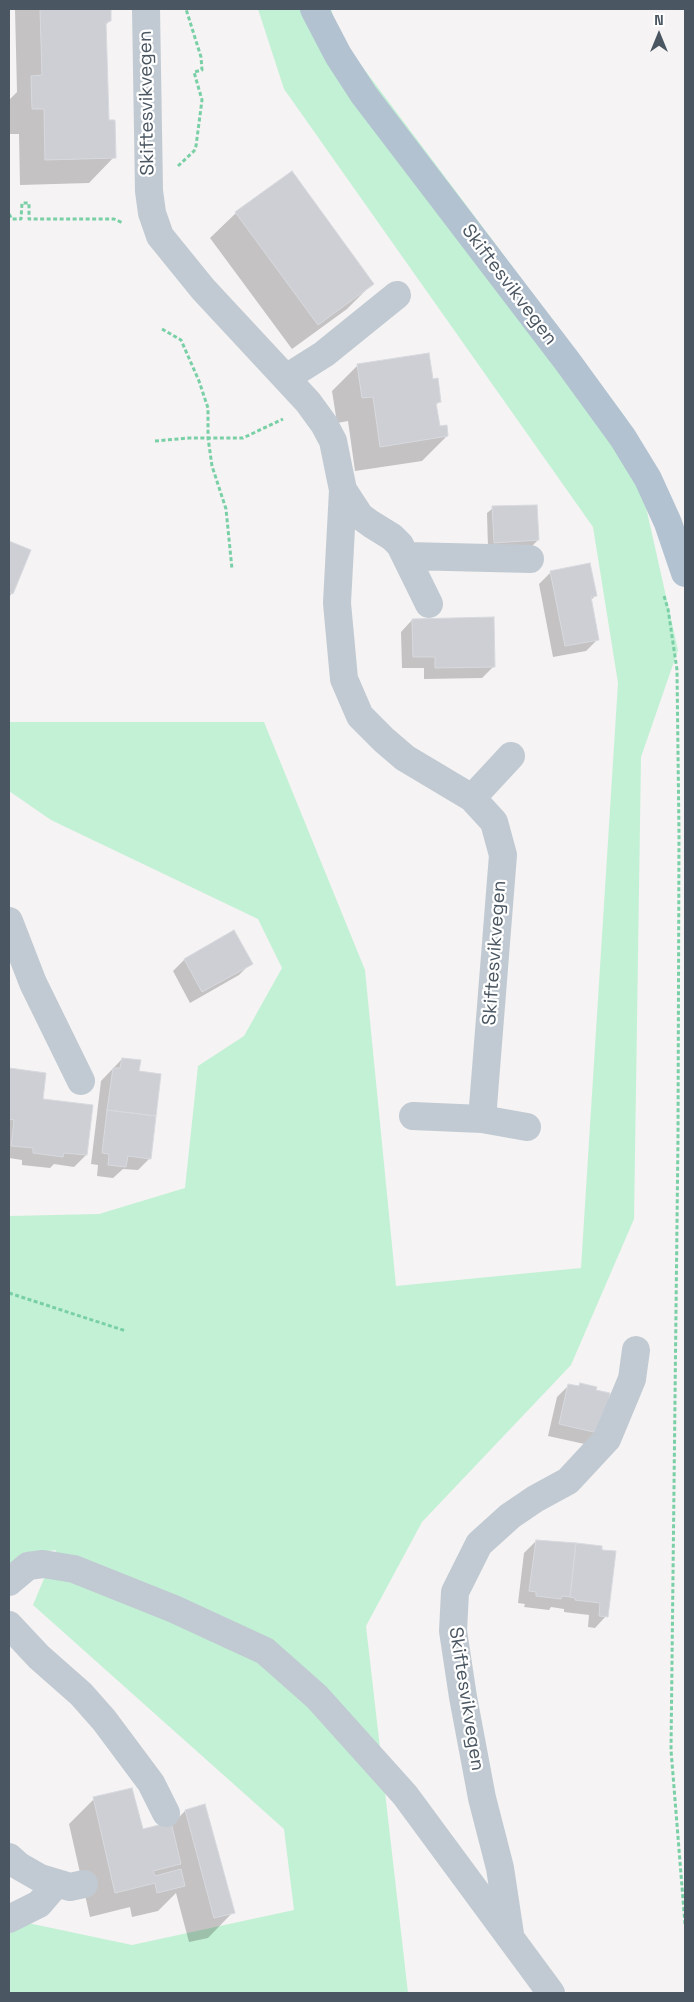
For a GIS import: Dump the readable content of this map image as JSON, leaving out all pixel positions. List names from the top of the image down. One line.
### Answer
{"streets":{"main road":["Skiftesvikvegen"]},"north":"top"}
